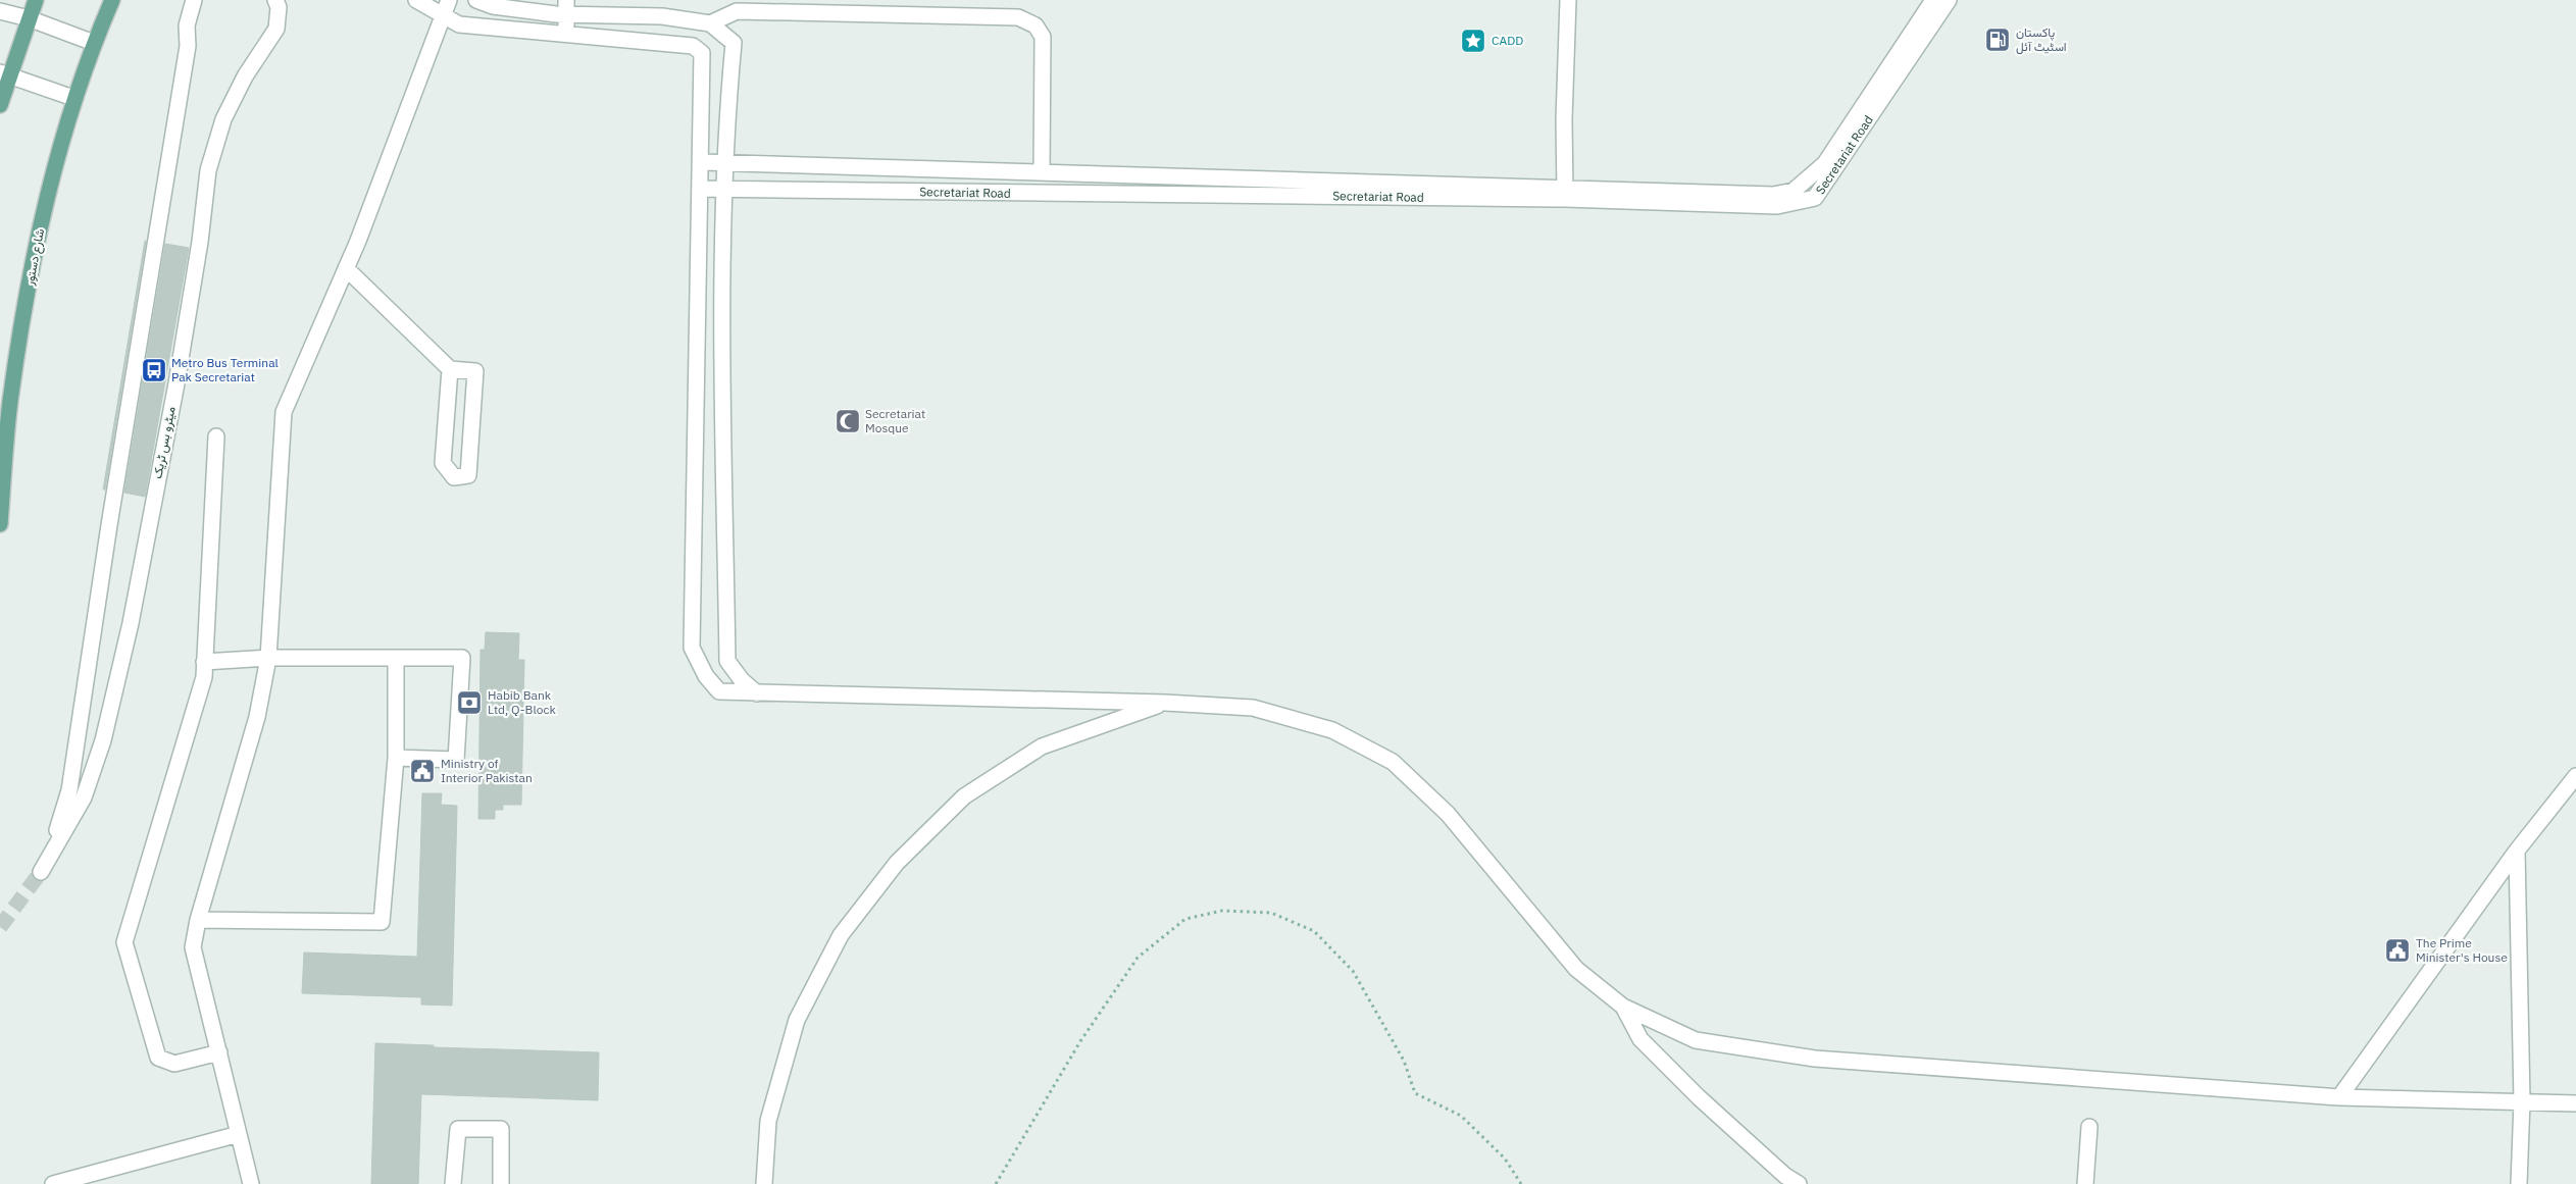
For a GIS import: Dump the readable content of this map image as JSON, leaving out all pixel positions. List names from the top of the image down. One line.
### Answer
{"streets":{"main road":["شارع دستور"],"street":["Secretariat Road","میٹرو بس ٹریک"]},"places":{"fuel station":["پاکستان اسٹیٹ آئل"],"place":["CADD"],"bus stop":["Metro Bus Terminal Pak Secretariat"],"mosque":["Secretariat Mosque"],"bank":["Habib Bank Ltd, Q-Block"],"public building":["Ministry of Interior Pakistan","The Prime Minister's House"]}}
